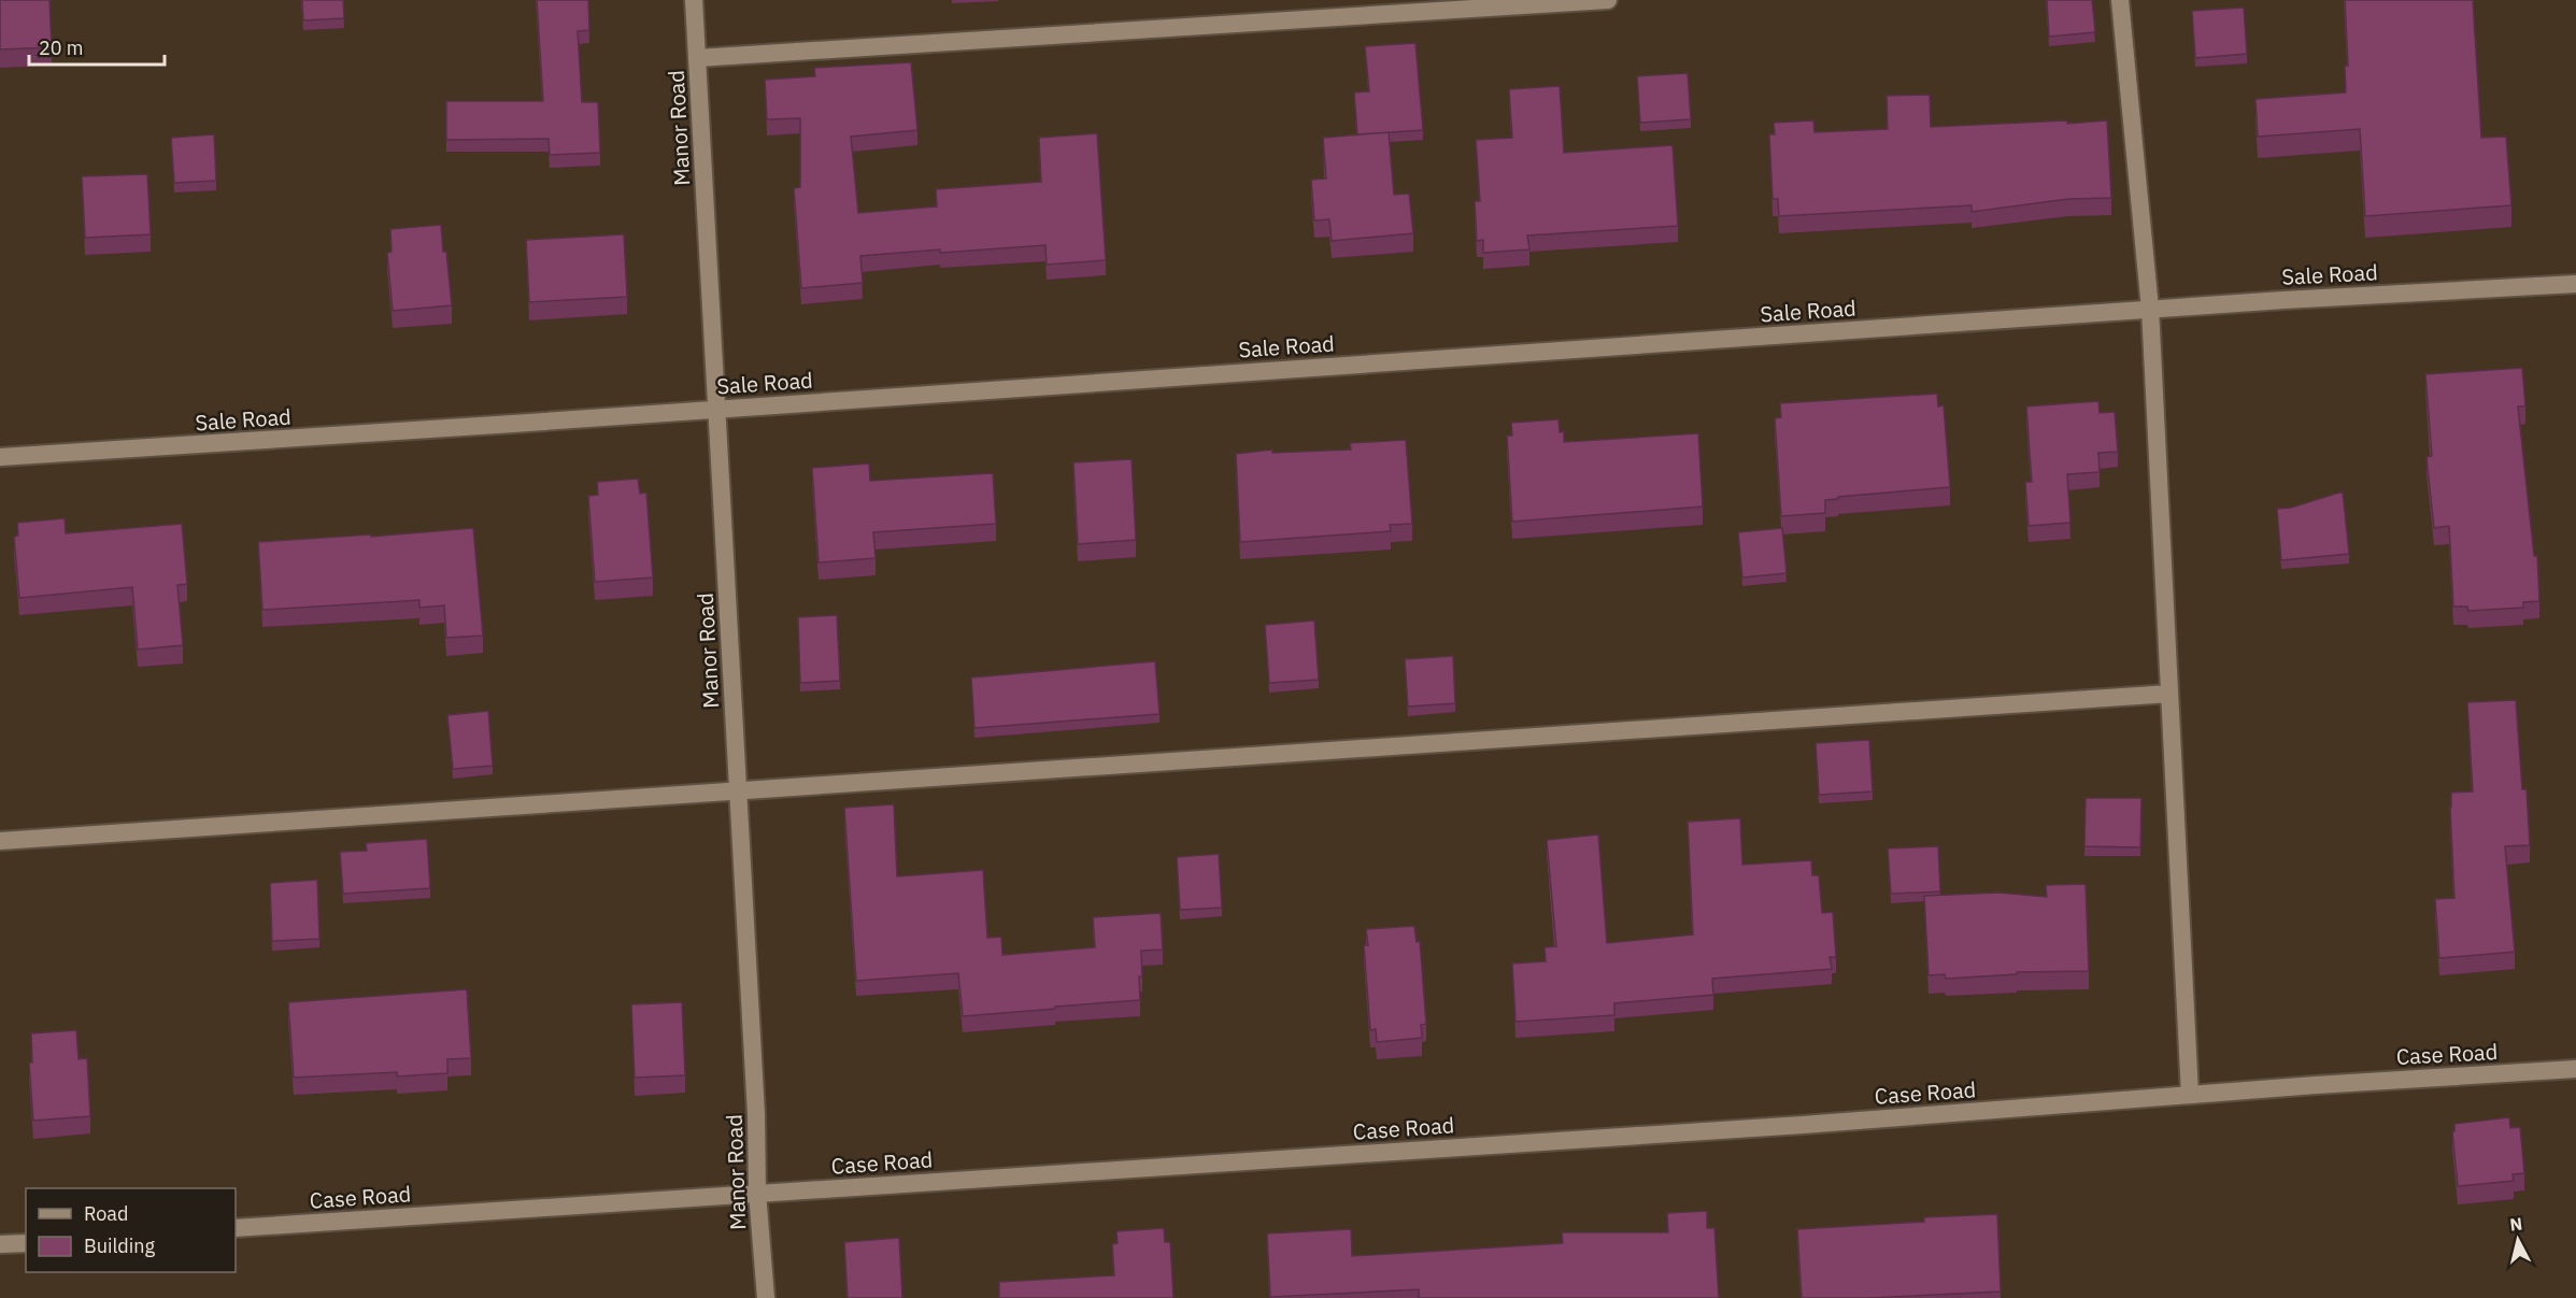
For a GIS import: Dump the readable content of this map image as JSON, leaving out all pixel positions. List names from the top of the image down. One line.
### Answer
{"streets":{"street":["Manor Road","Sale Road","Case Road"]},"crossings":[["Manor Road","Sale Road"],["Manor Road","Case Road"]],"legend":["Road","Building"],"scale_bar":"20 m","north":"top"}
